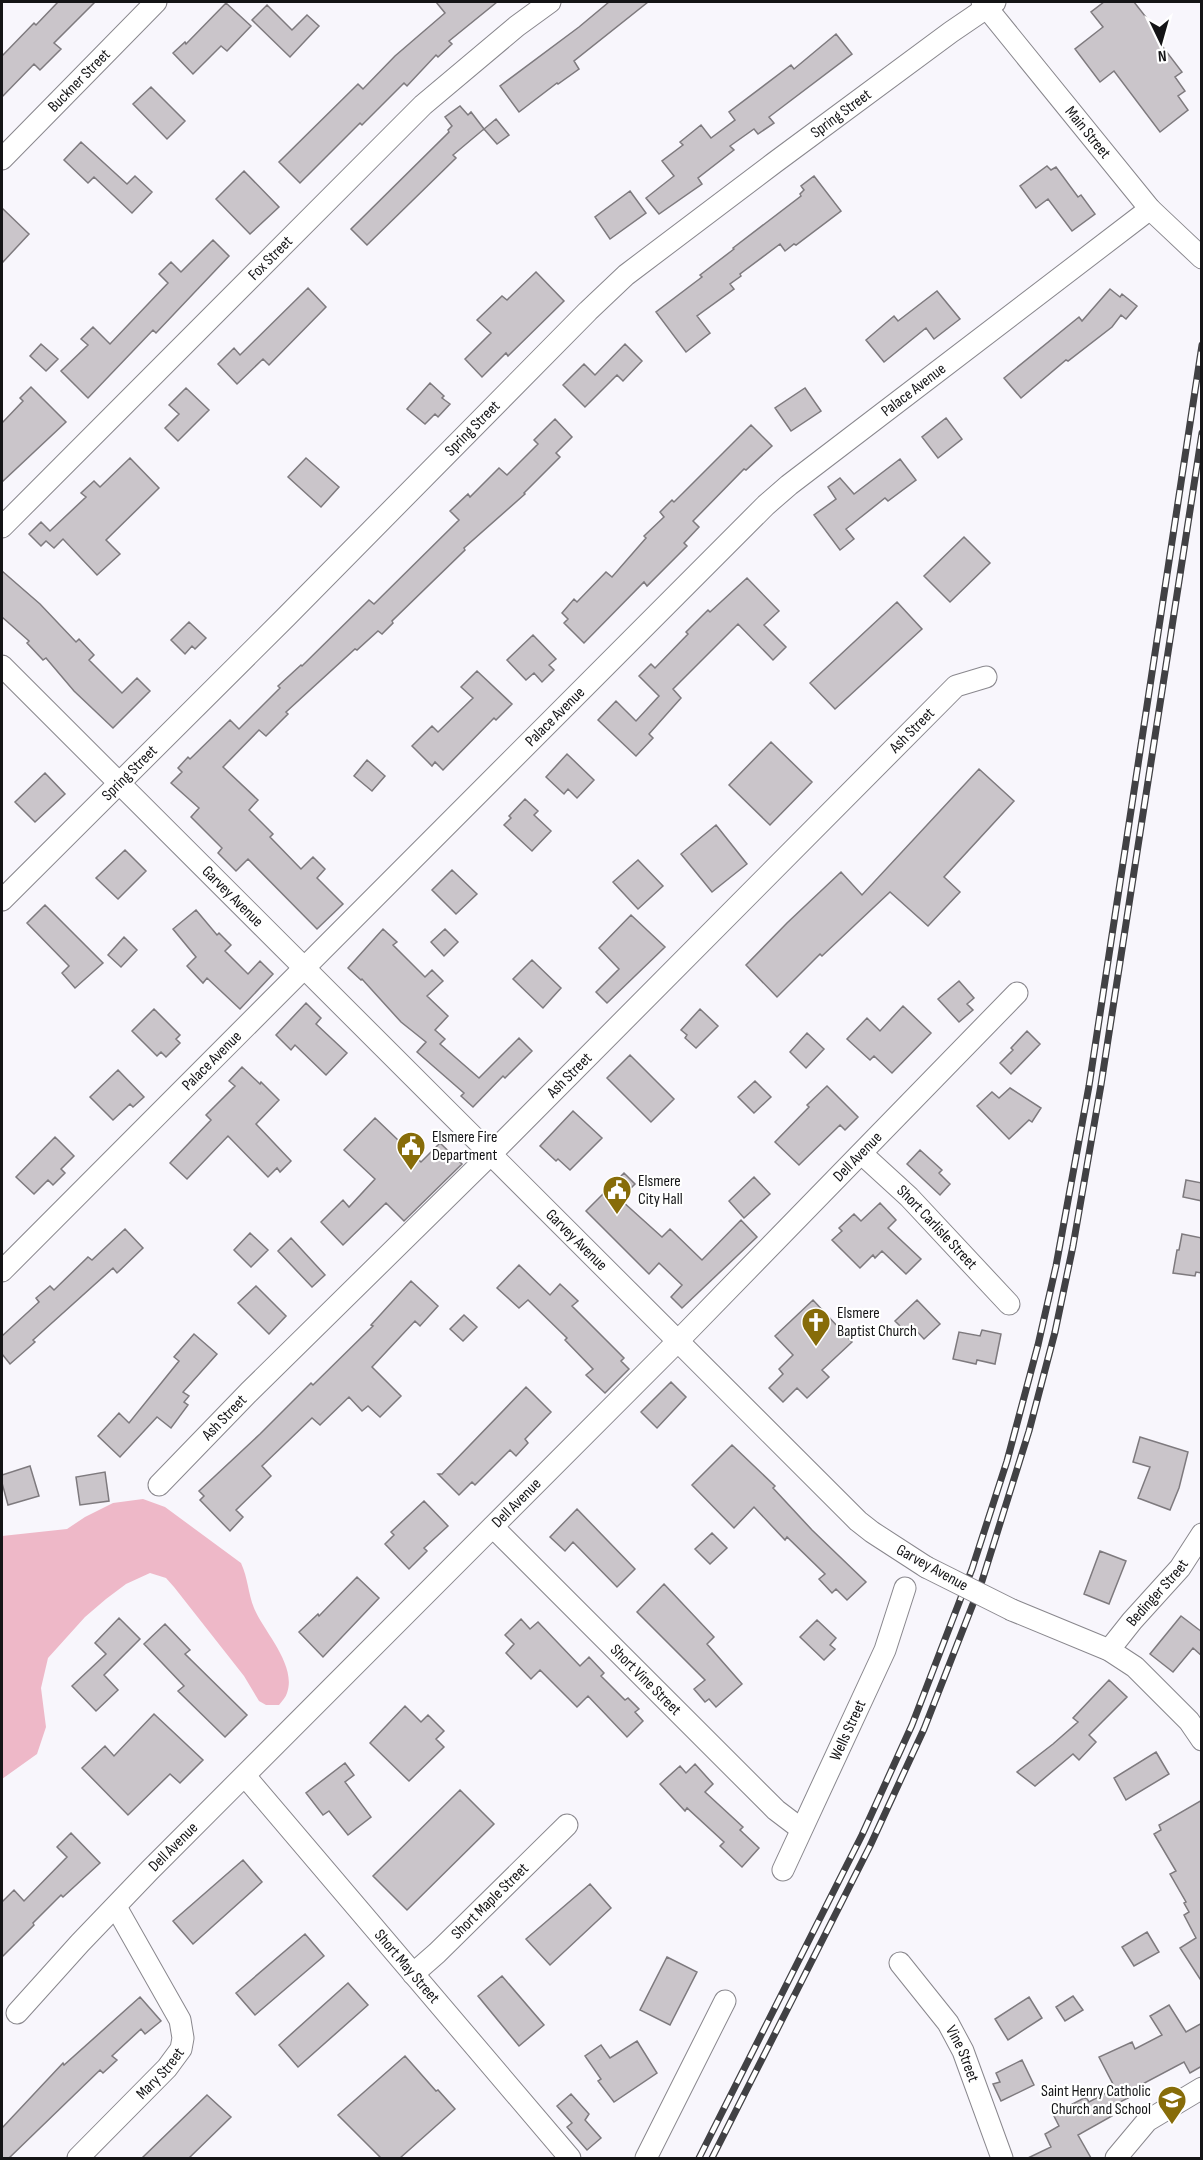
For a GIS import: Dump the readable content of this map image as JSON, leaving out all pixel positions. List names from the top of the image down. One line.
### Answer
{"streets":{"street":["Buckner Street","Spring Street","Main Street","Fox Street","Palace Avenue","Ash Street","Garvey Avenue","Dell Avenue","Short Carlisle Street","Bedinger Street","Short Vine Street","Wells Street","Short Maple Street","Short May Street","Vine Street","Mary Street"]},"crossings":[["Spring Street","Main Street"],["Spring Street","Garvey Avenue"],["Main Street","Palace Avenue"],["Palace Avenue","Garvey Avenue"],["Ash Street","Garvey Avenue"],["Garvey Avenue","Dell Avenue"],["Garvey Avenue","Bedinger Street"],["Dell Avenue","Short Carlisle Street"],["Dell Avenue","Short Vine Street"],["Dell Avenue","Short May Street"],["Dell Avenue","Mary Street"],["Short Vine Street","Wells Street"],["Short Maple Street","Short May Street"]],"places":{"public building":["Elsmere Fire Department","Elsmere City Hall"],"church":["Elsmere Baptist Church"],"school or university":["Saint Henry Catholic Church and School"]},"north":"bottom"}
